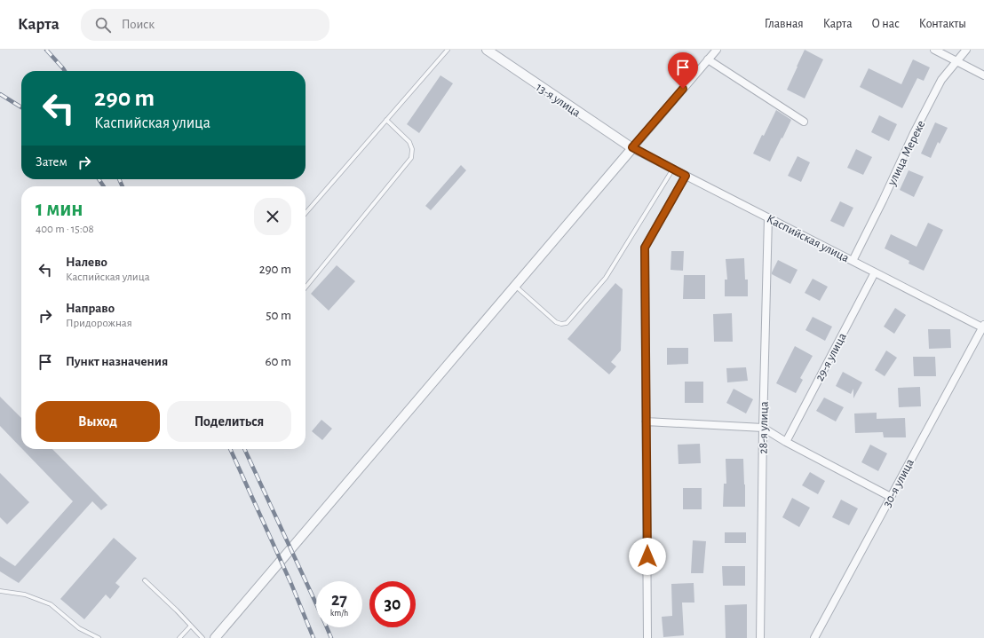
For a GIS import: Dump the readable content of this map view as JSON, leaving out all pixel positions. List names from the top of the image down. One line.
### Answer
{"streets":{"street":["13-я улица","улица Мереке","Каспийская улица","29-я улица","28-я улица","30-я улица"]},"crossings":[["13-я улица","Каспийская улица"],["улица Мереке","Каспийская улица"],["Каспийская улица","29-я улица"],["Каспийская улица","28-я улица"],["Каспийская улица","30-я улица"]],"page":{"header":"Карта","search":"Поиск","nav":["Главная","Карта","О нас","Контакты"],"turn":["290 m","Каспийская улица"],"then":"Затем","heading":["1 мин","400 m · 15:08"],"list":[{"name":"Налево","note":"Каспийская улица","value":"290 m"},{"name":"Направо","note":"Придорожная","value":"50 m"},{"name":"Пункт назначения","value":"60 m"}],"buttons":["Выход","Поделиться"],"speed":"27 km/h","limit":"30"}}
